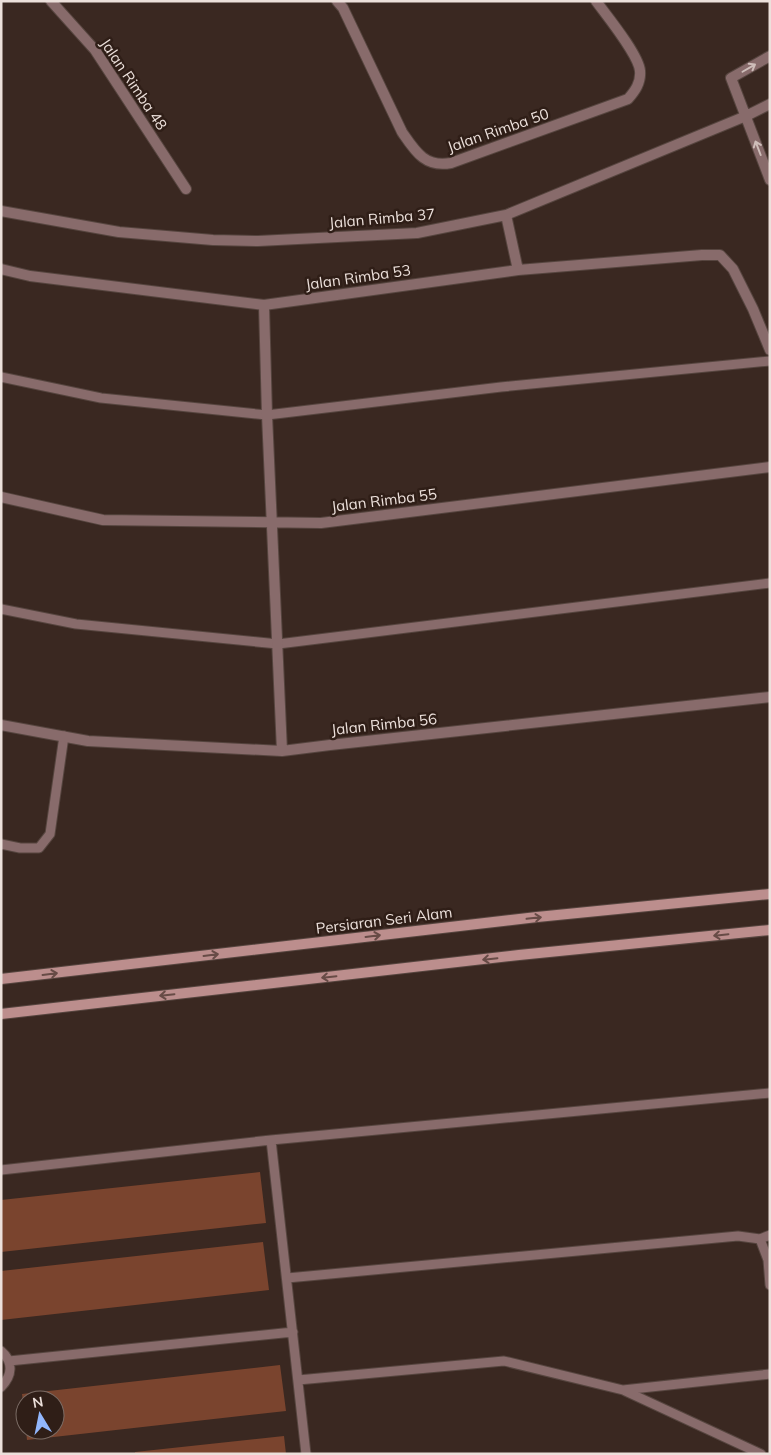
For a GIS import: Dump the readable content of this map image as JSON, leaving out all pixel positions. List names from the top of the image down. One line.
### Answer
{"streets":{"street":["Jalan Rimba 48","Jalan Rimba 50","Jalan Rimba 37","Jalan Rimba 53","Jalan Rimba 55","Jalan Rimba 56","Persiaran Seri Alam"]},"north":"top"}
